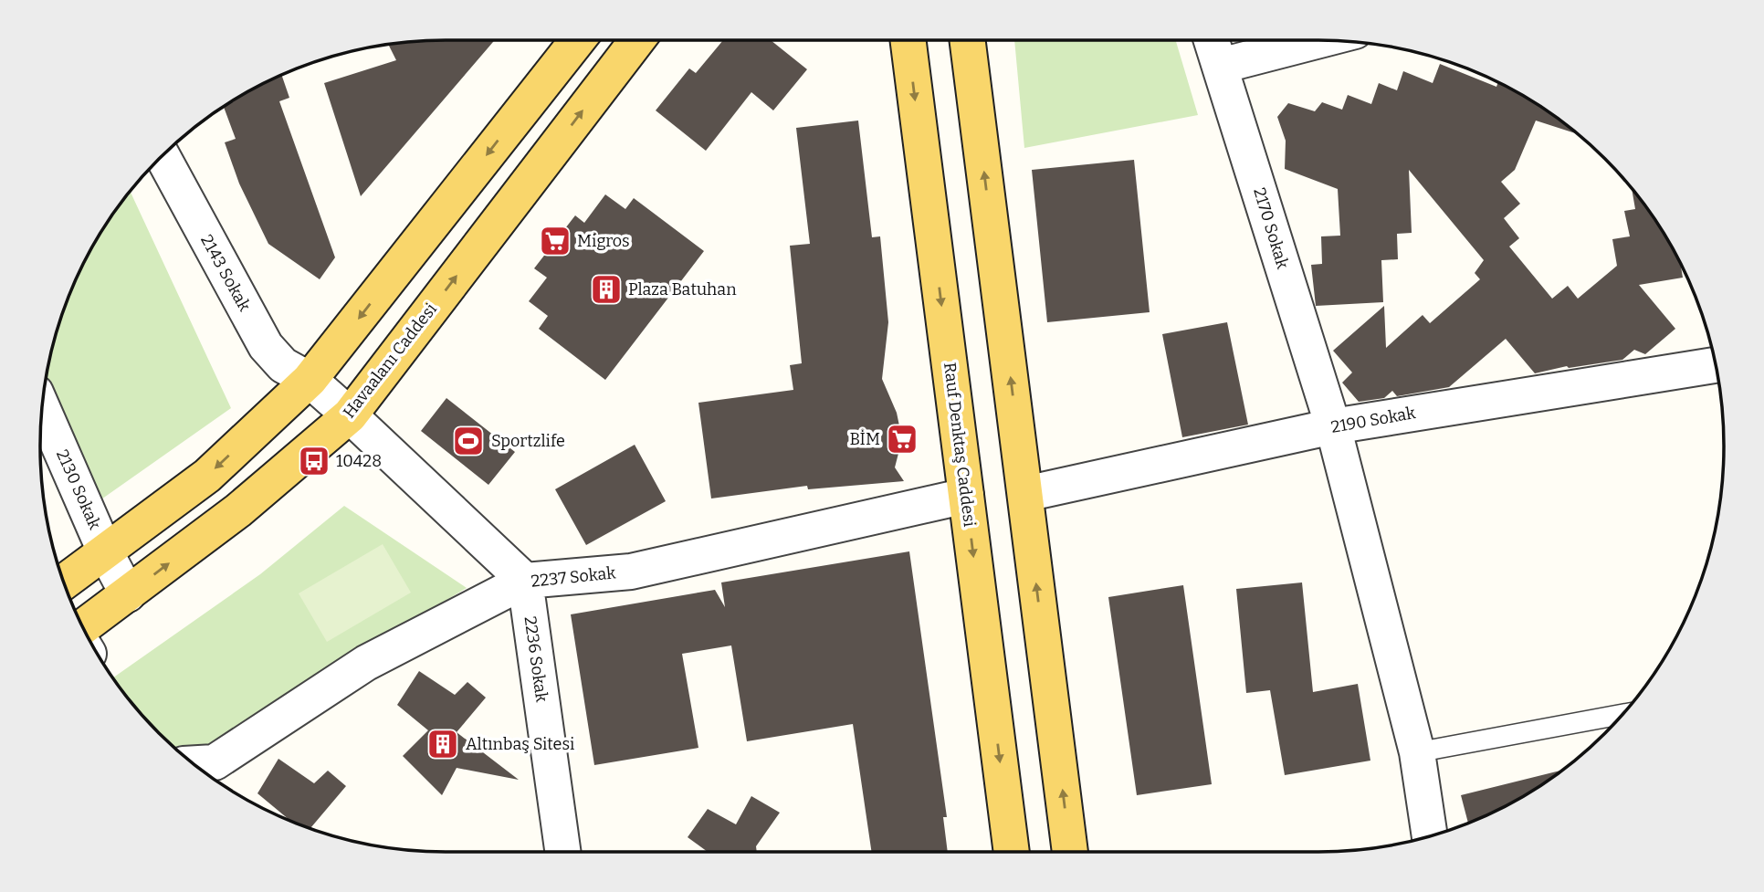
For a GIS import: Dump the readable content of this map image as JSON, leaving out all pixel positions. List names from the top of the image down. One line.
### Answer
{"streets":{"main road":["Havaalanı Caddesi","Rauf Denktaş Caddesi"],"street":["2170 Sokak","2143 Sokak","2190 Sokak","2130 Sokak","2237 Sokak","2236 Sokak"]},"crossings":[["2170 Sokak","2190 Sokak"],["2143 Sokak","Havaalanı Caddesi"],["Havaalanı Caddesi","2130 Sokak"],["Rauf Denktaş Caddesi","2237 Sokak"],["2237 Sokak","2236 Sokak"]],"places":{"supermarket":["Migros","BİM"],"building":["Plaza Batuhan","Altınbaş Sitesi"],"sports":["Sportzlife"],"bus stop":["10428"]}}
